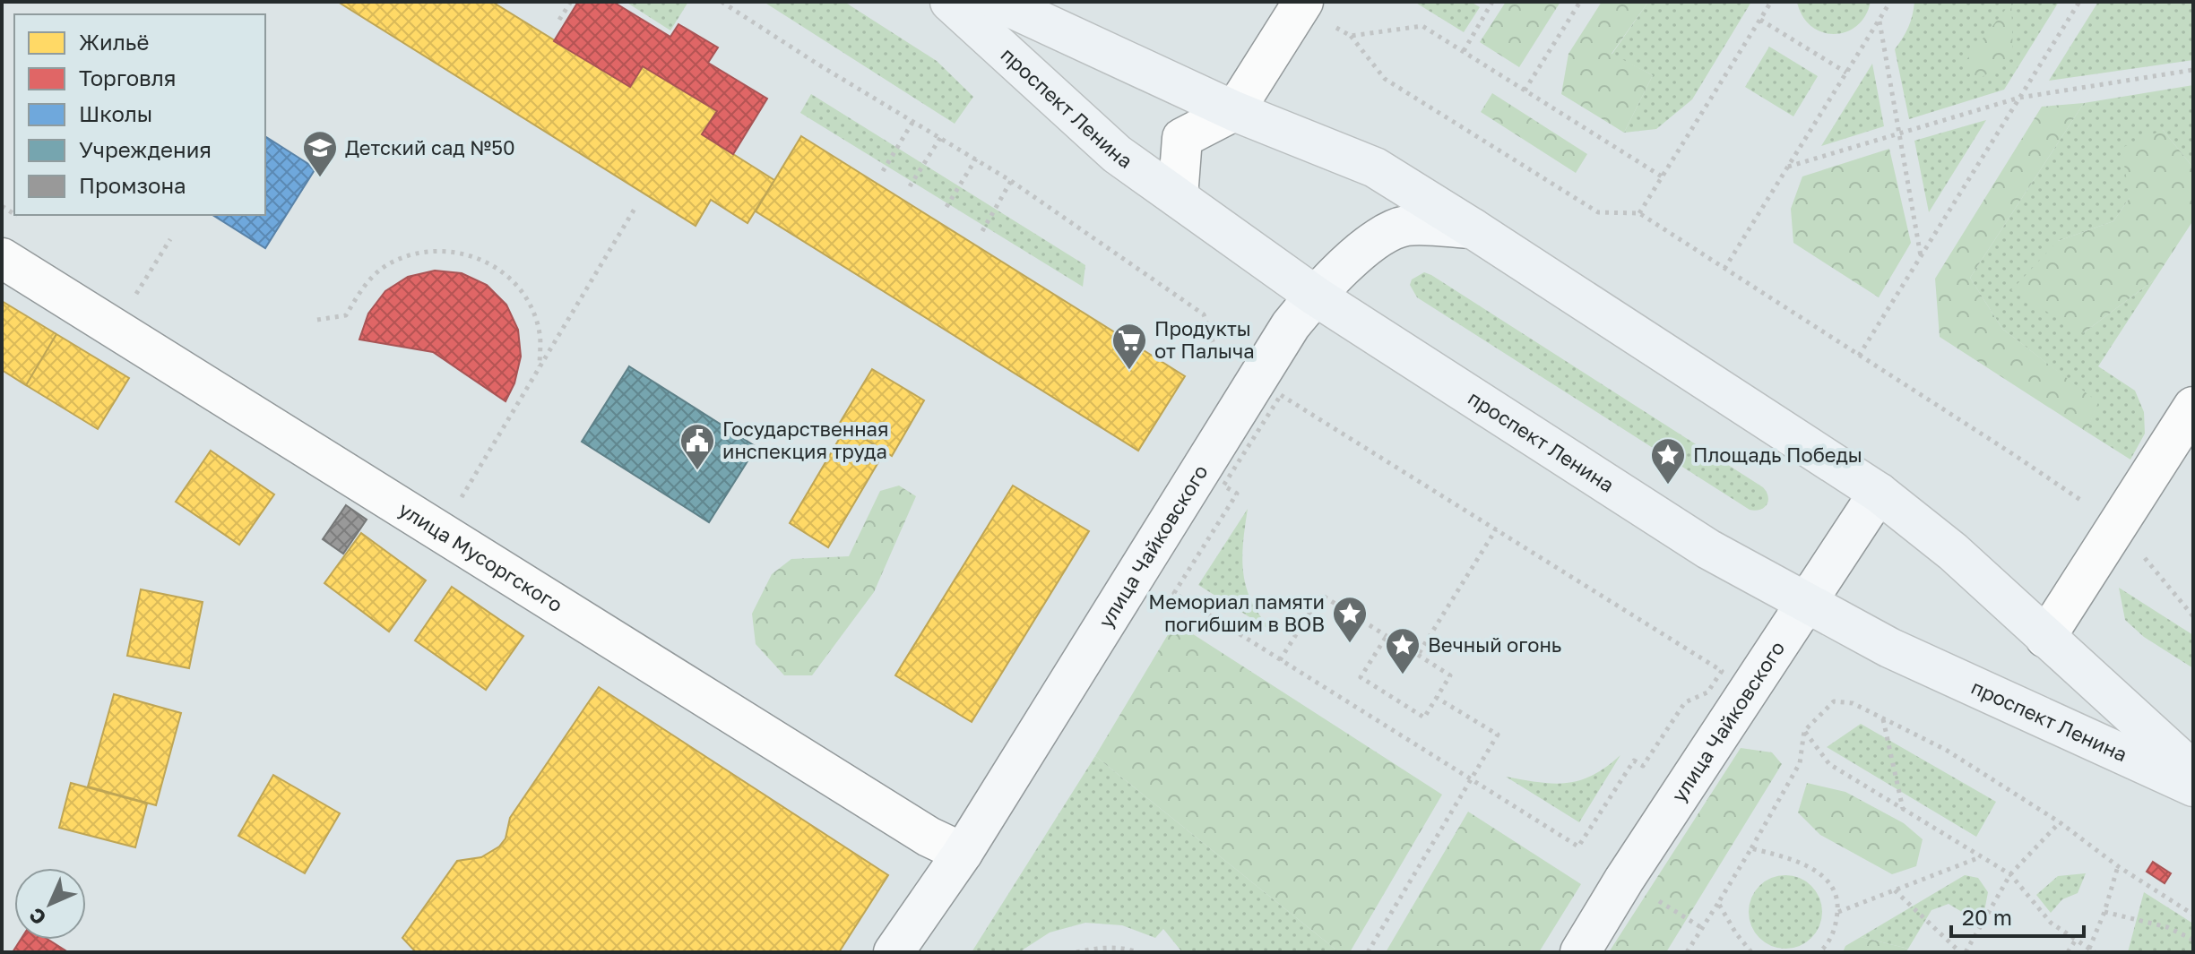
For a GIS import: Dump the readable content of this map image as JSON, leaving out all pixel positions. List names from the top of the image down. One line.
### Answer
{"streets":{"main road":["проспект Ленина","улица Чайковского"],"street":["улица Мусоргского"]},"crossings":[["проспект Ленина","улица Чайковского"],["улица Чайковского","улица Мусоргского"]],"places":{"school or university":["Детский сад №50"],"supermarket":["Продукты от Палыча"],"public building":["Государственная инспекция труда"],"place":["Площадь Победы","Мемориал памяти погибшим в ВОВ","Вечный огонь"]},"legend":["Жильё","Торговля","Школы","Учреждения","Промзона"],"scale_bar":"20 m","north":"bottom left"}
